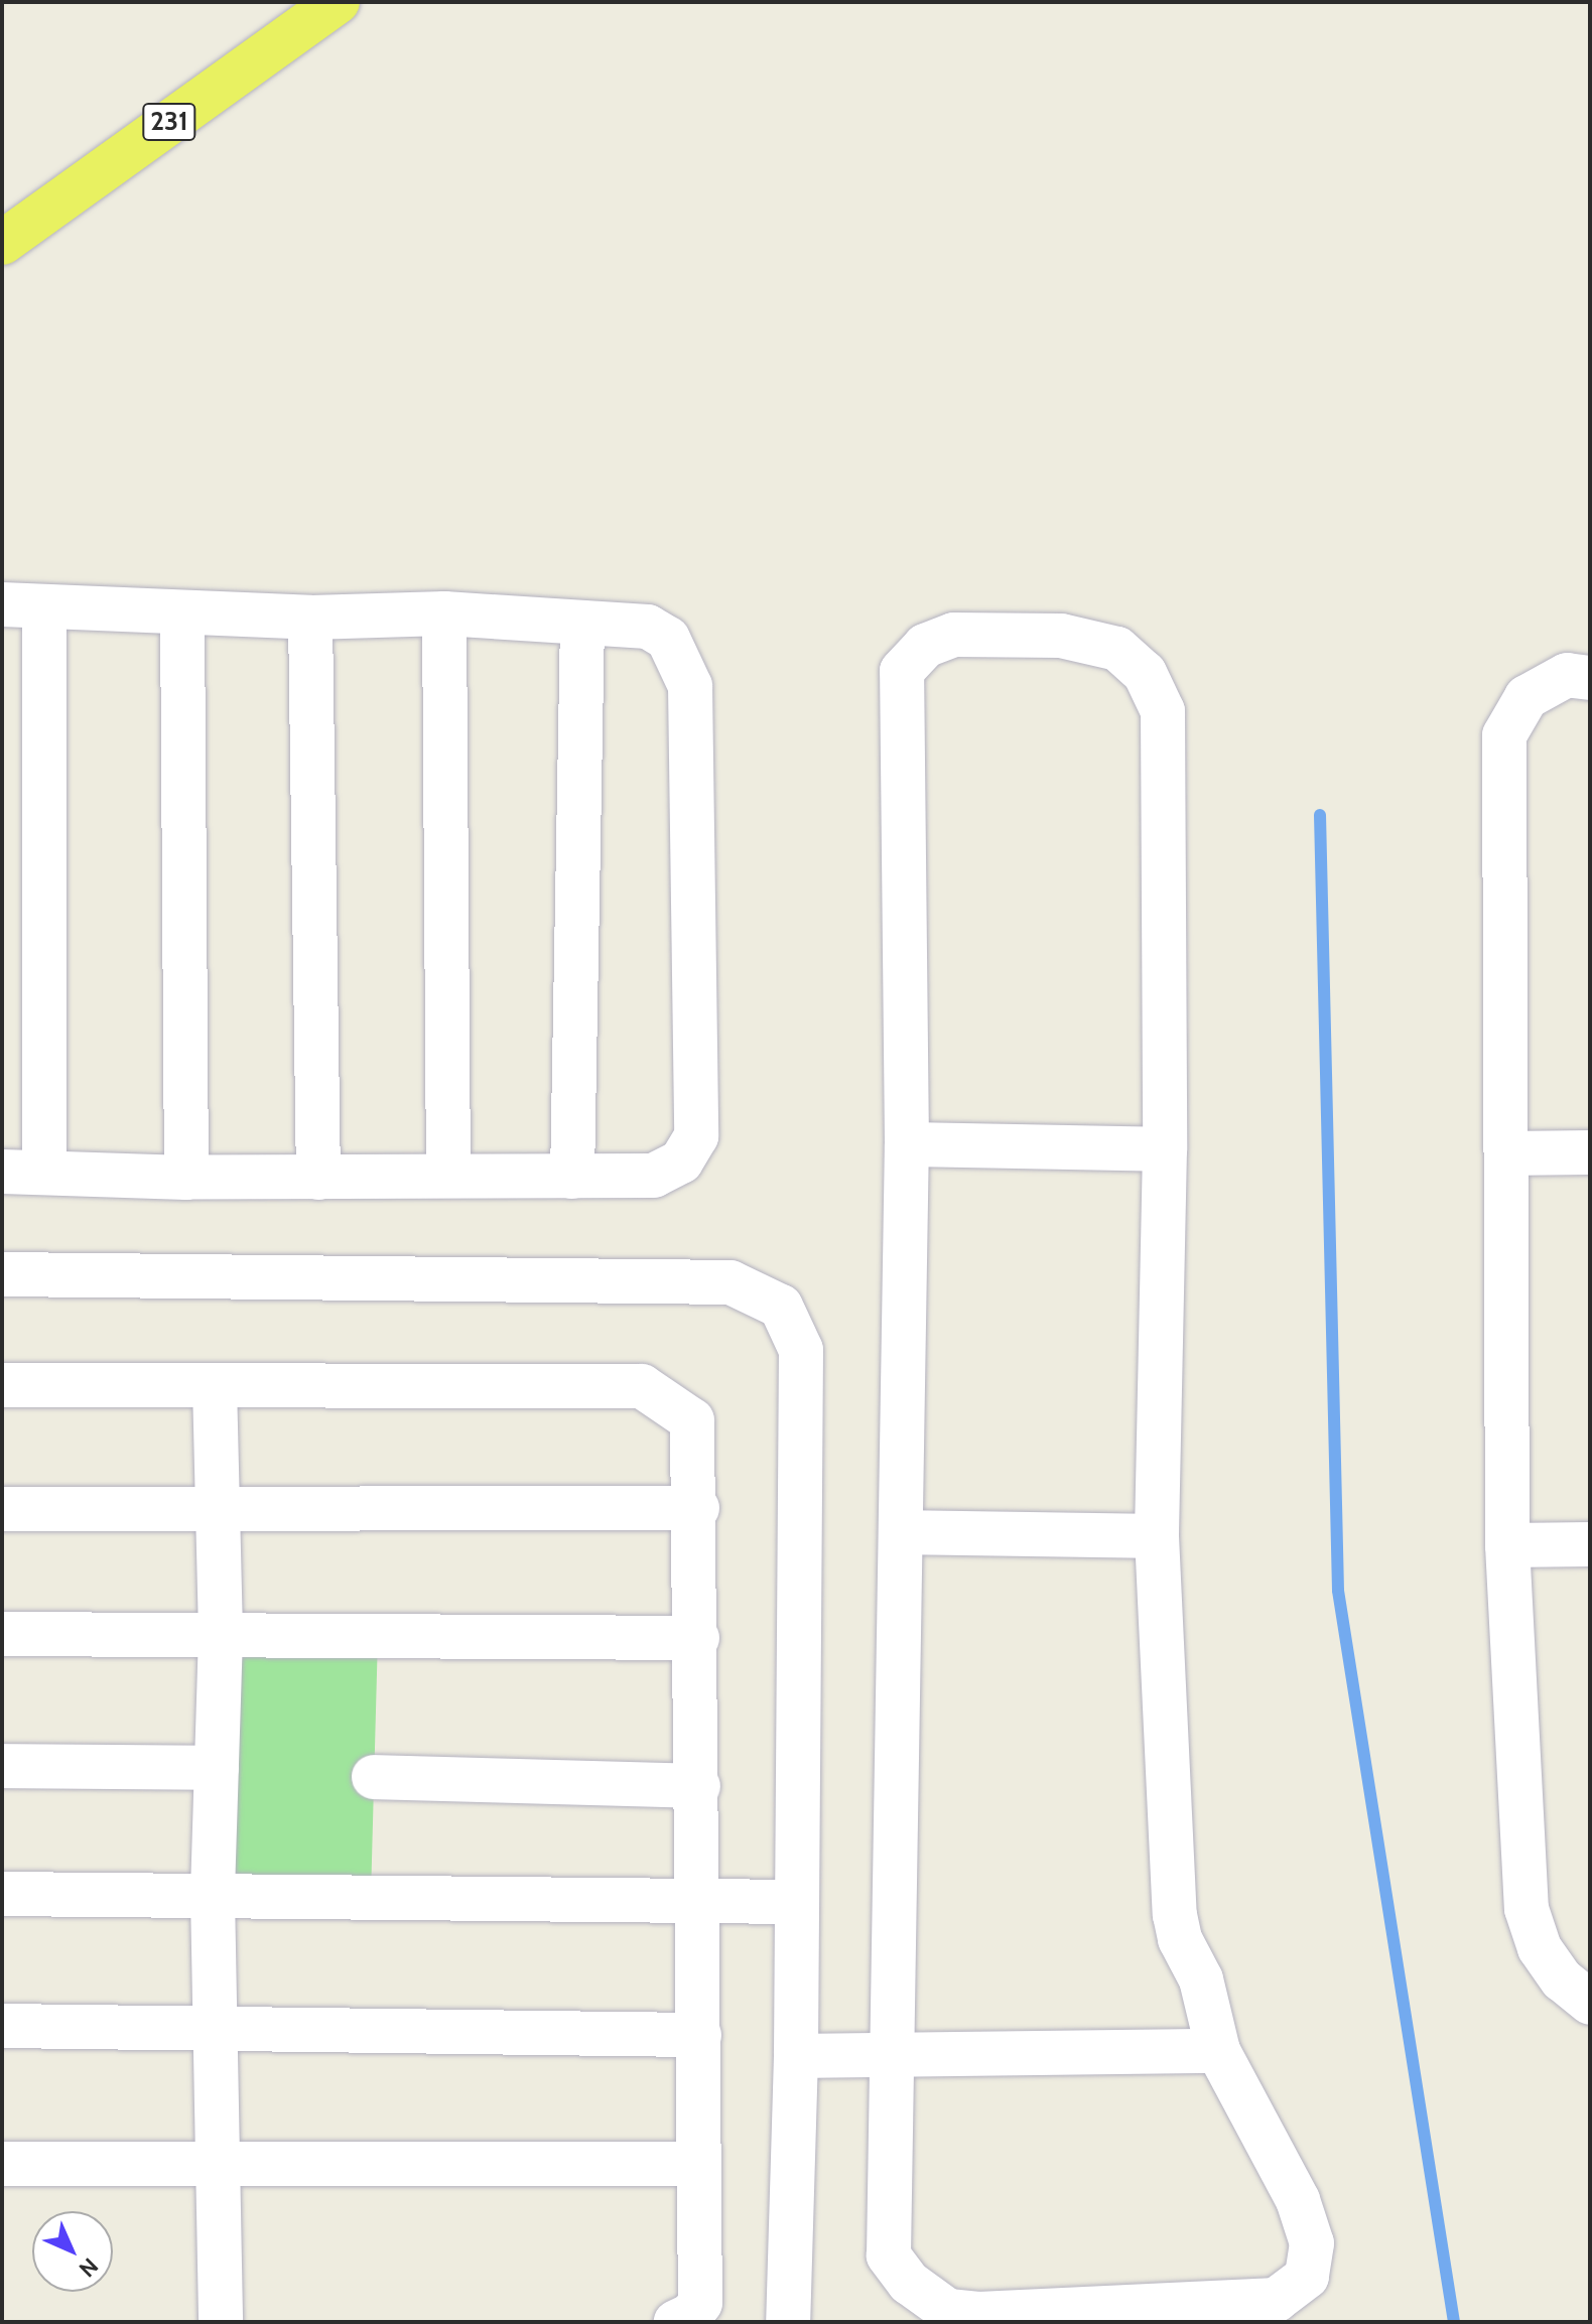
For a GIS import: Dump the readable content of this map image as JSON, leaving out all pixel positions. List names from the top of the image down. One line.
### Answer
{"streets":{"main road":["231"]},"north":"bottom right"}
